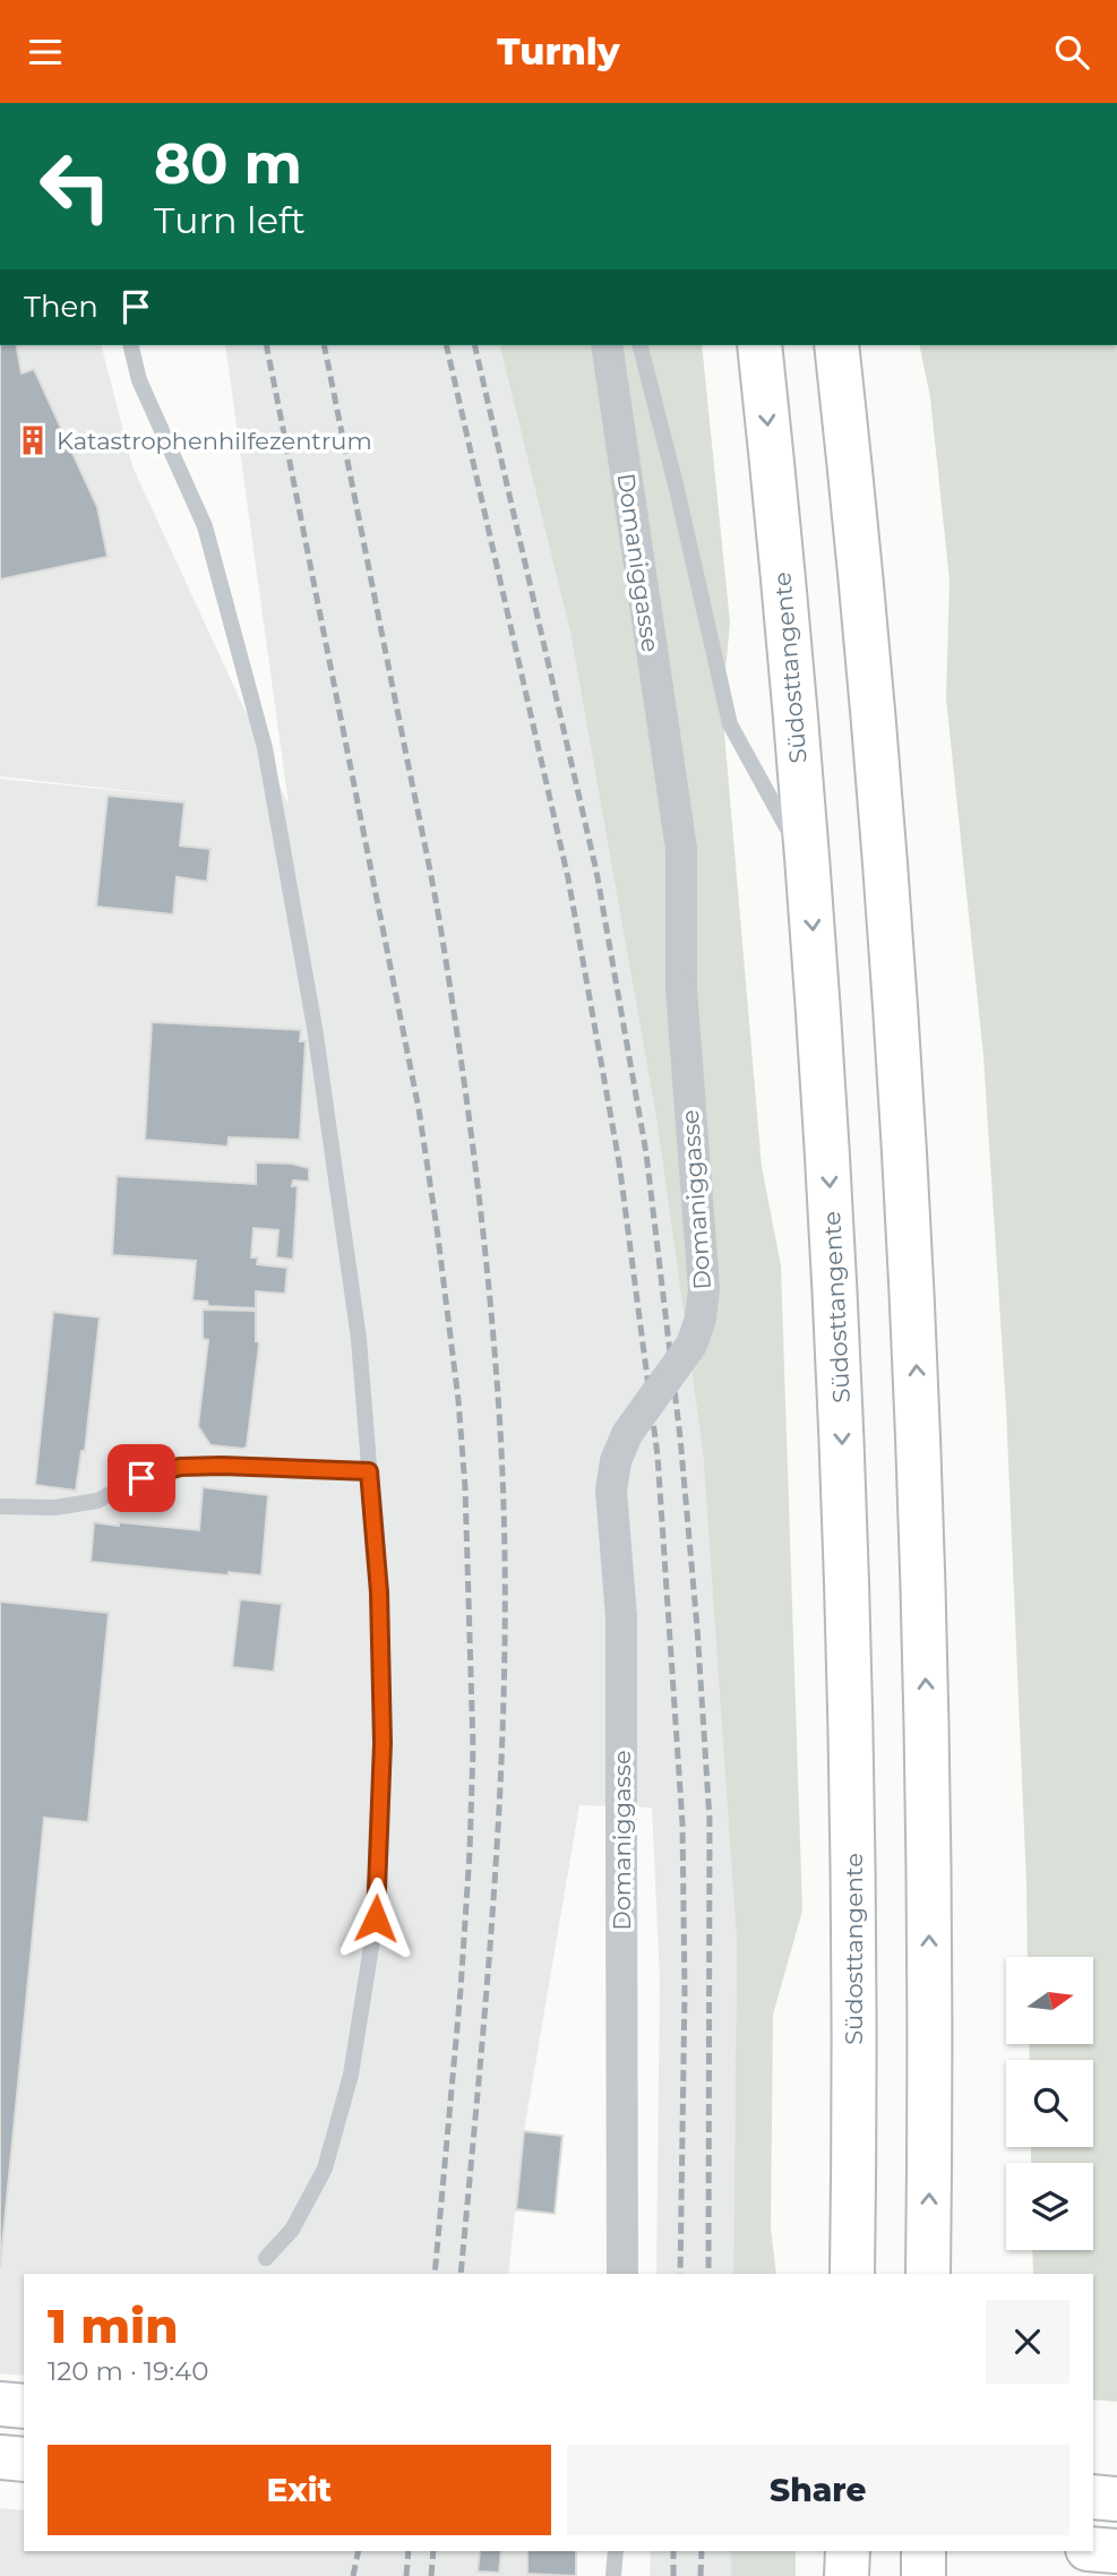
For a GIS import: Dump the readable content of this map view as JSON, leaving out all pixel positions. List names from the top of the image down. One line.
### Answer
{"streets":{"main road":["Südosttangente"],"street":["Domaniggasse"]},"places":{"building":["Katastrophenhilfezentrum"]},"north":"right","page":{"header":"Turnly","turn":["80 m","Turn left"],"then":"Then","heading":["1 min","120 m · 19:40"],"buttons":["Exit","Share"]}}
